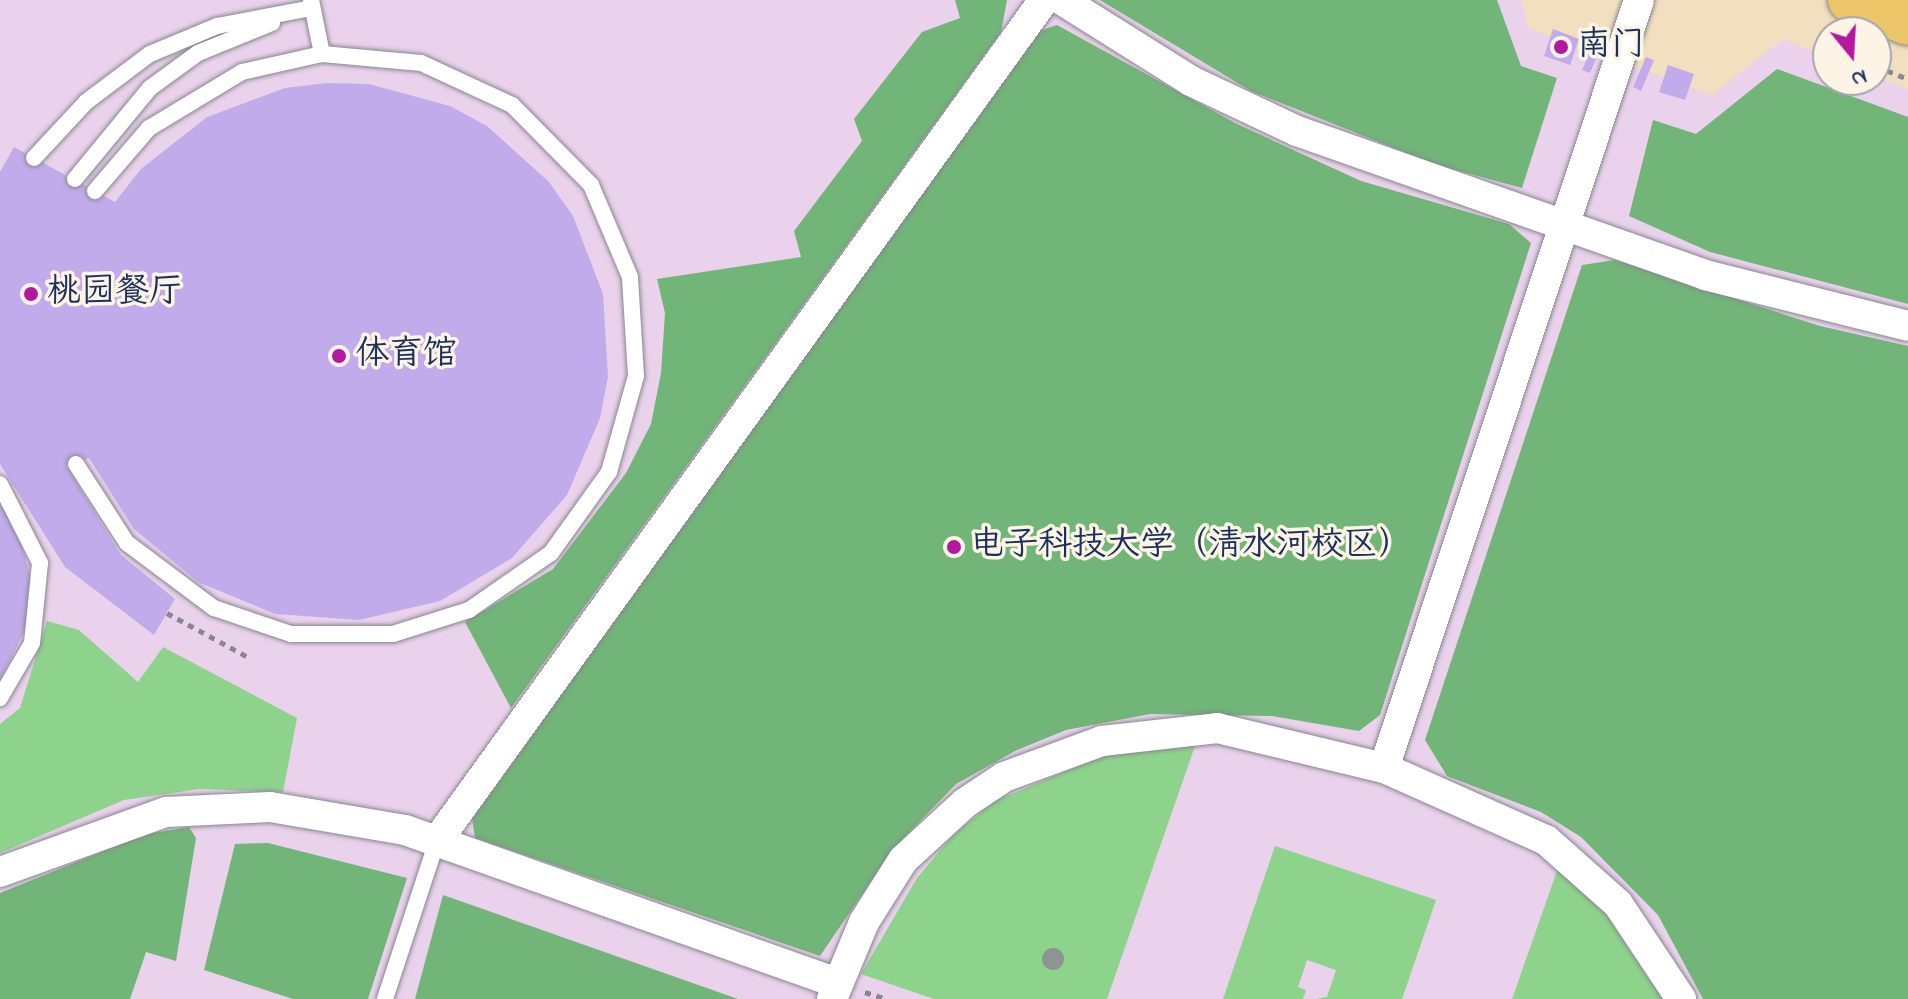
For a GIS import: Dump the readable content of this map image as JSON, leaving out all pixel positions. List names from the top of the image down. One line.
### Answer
{"places":["南门","桃园餐厅","体育馆","电子科技大学（清水河校区）"],"north":"bottom"}
